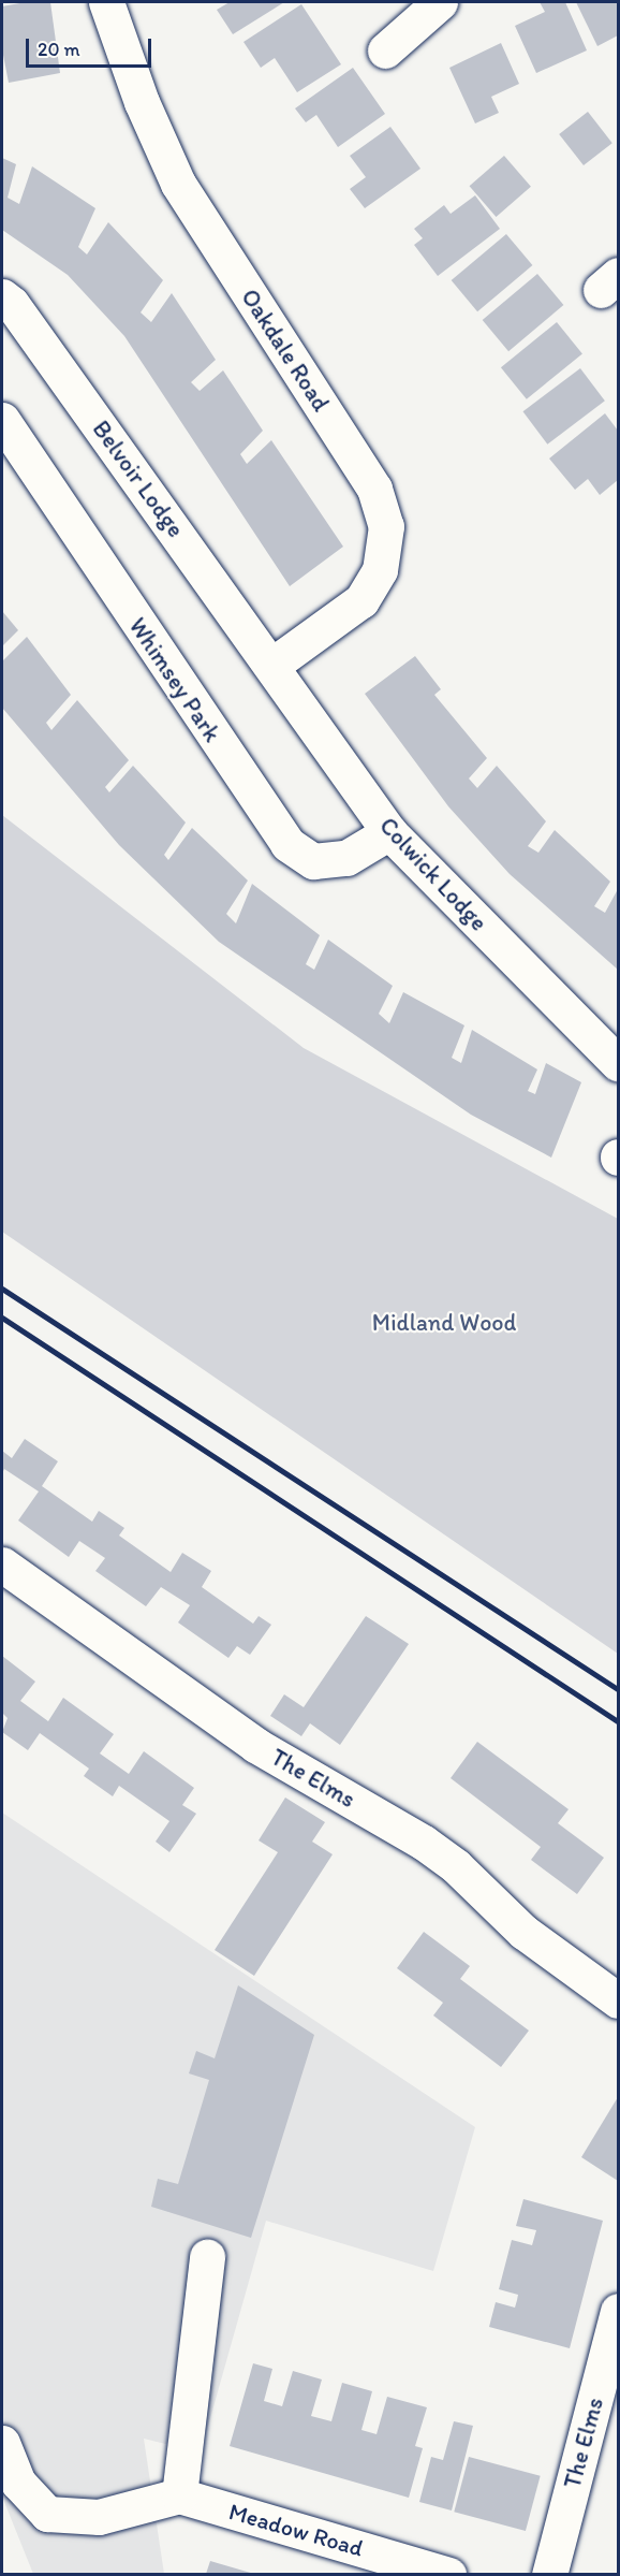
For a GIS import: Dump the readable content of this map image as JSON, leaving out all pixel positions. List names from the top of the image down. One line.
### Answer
{"streets":{"street":["Oakdale Road","Belvoir Lodge","Whimsey Park","Colwick Lodge","The Elms","Meadow Road"]},"crossings":[["Oakdale Road","Belvoir Lodge"],["Oakdale Road","Colwick Lodge"],["Belvoir Lodge","Colwick Lodge"],["Whimsey Park","Colwick Lodge"]],"parks":["Midland Wood"],"scale_bar":"20 m"}
